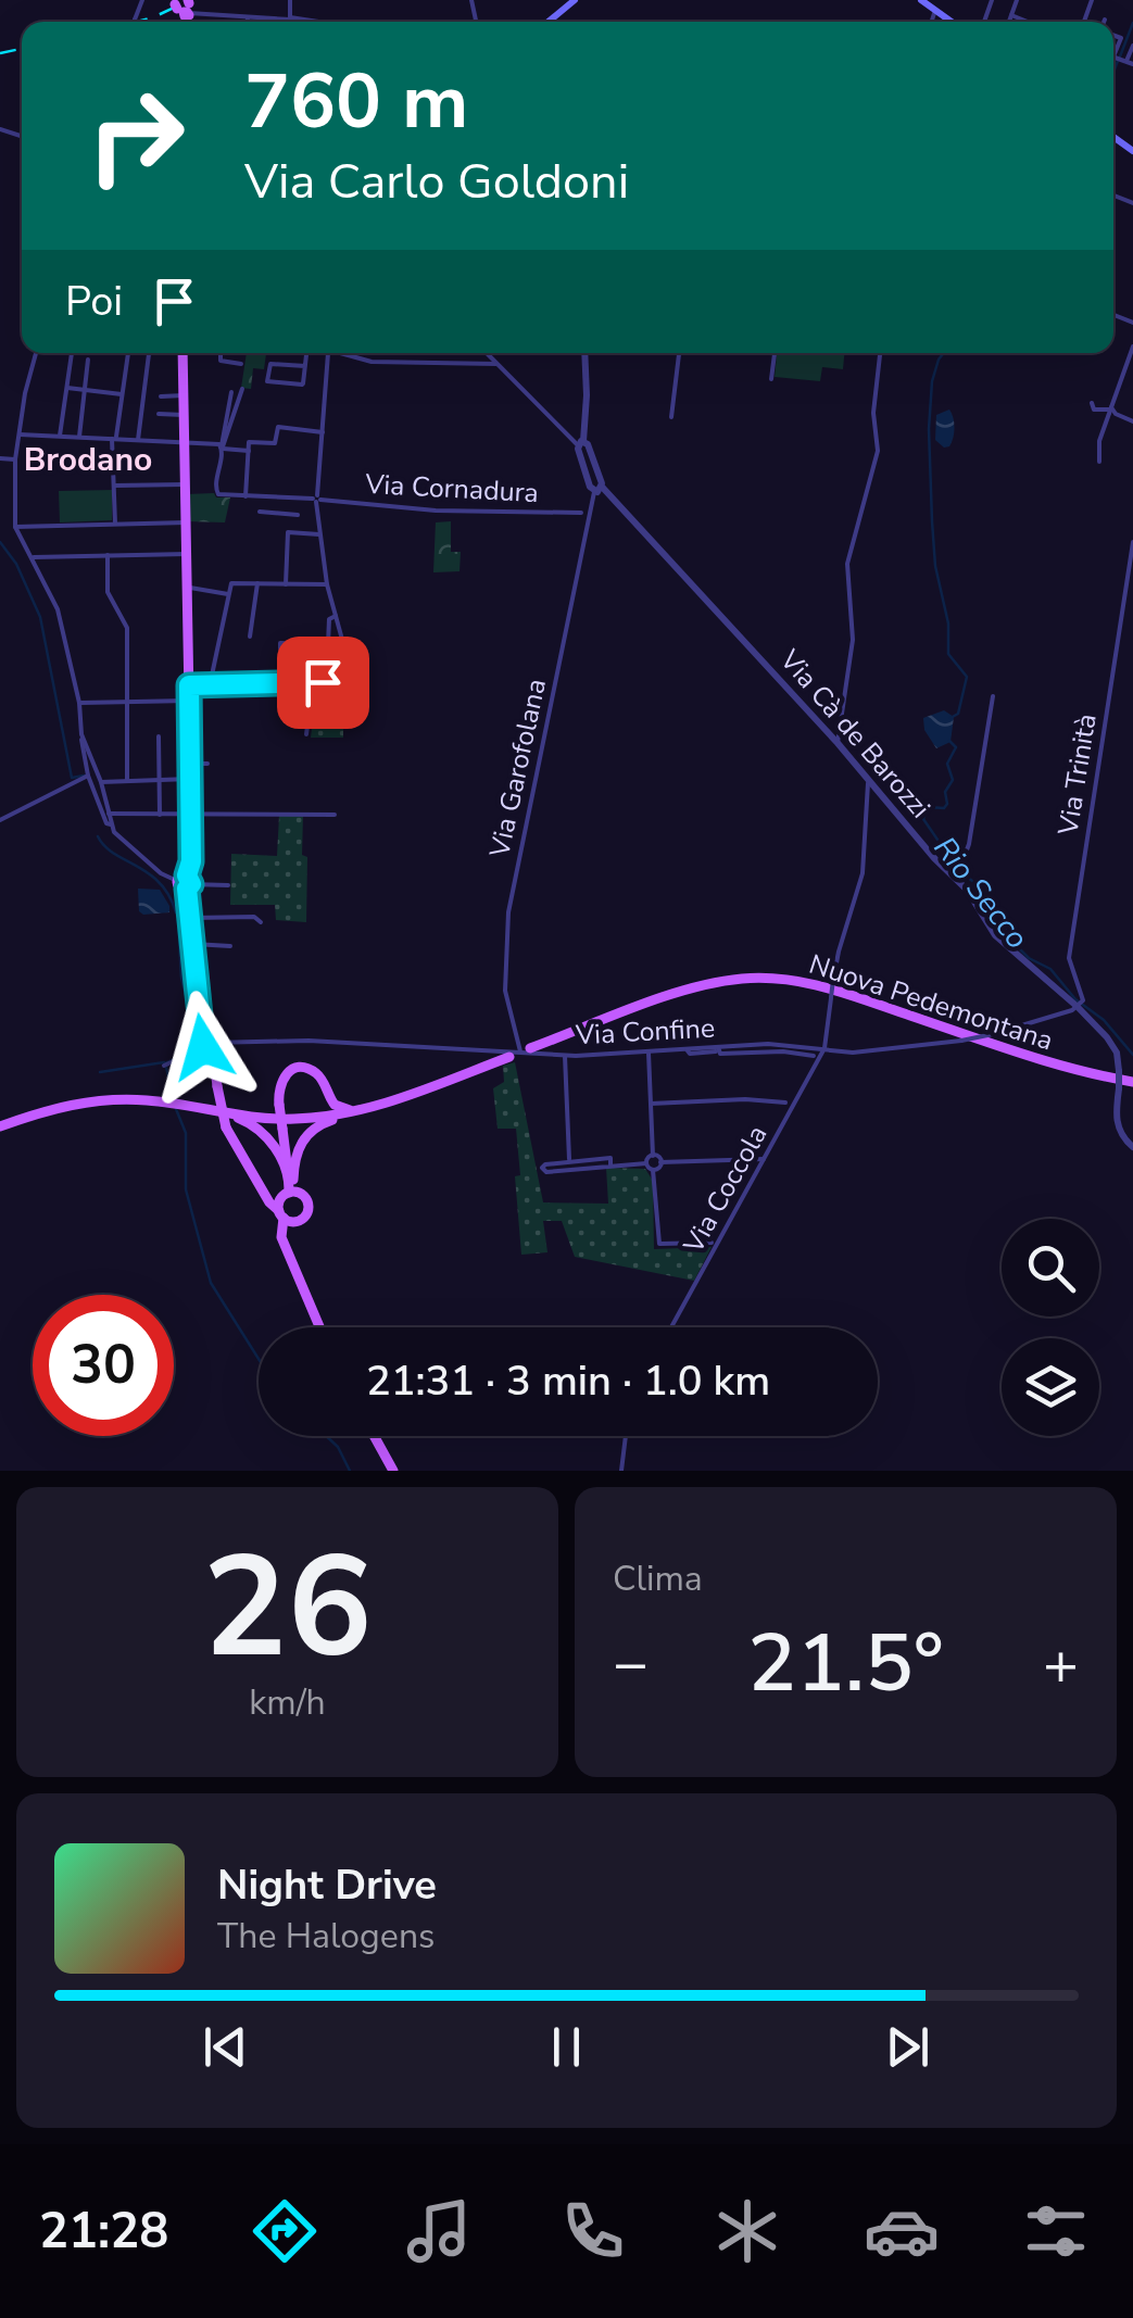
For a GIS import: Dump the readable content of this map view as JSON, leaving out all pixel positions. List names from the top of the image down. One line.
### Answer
{"streets":{"main road":["Nuova Pedemontana"],"street":["Via Cornadura","Via Cà de Barozzi","Via Garofolana","Via Trinità","Via Confine","Via Coccola"]},"crossings":[["Via Cà de Barozzi","Via Garofolana"],["Via Cà de Barozzi","Via Trinità"],["Via Cà de Barozzi","Via Confine"],["Via Garofolana","Nuova Pedemontana"],["Via Garofolana","Via Confine"],["Via Trinità","Via Confine"],["Nuova Pedemontana","Via Confine"],["Via Confine","Via Coccola"]],"districts":["Brodano"],"water":["Rio Secco"],"page":{"turn":["760 m","Via Carlo Goldoni"],"then":"Poi","limit":"30","trip":"21:31 · 3 min · 1.0 km","tile":[["26","km/h"],"Clima"],"heat":["−","21.5°","+"],"song":["Night Drive","The Halogens"],"tabs":"21:28"}}
